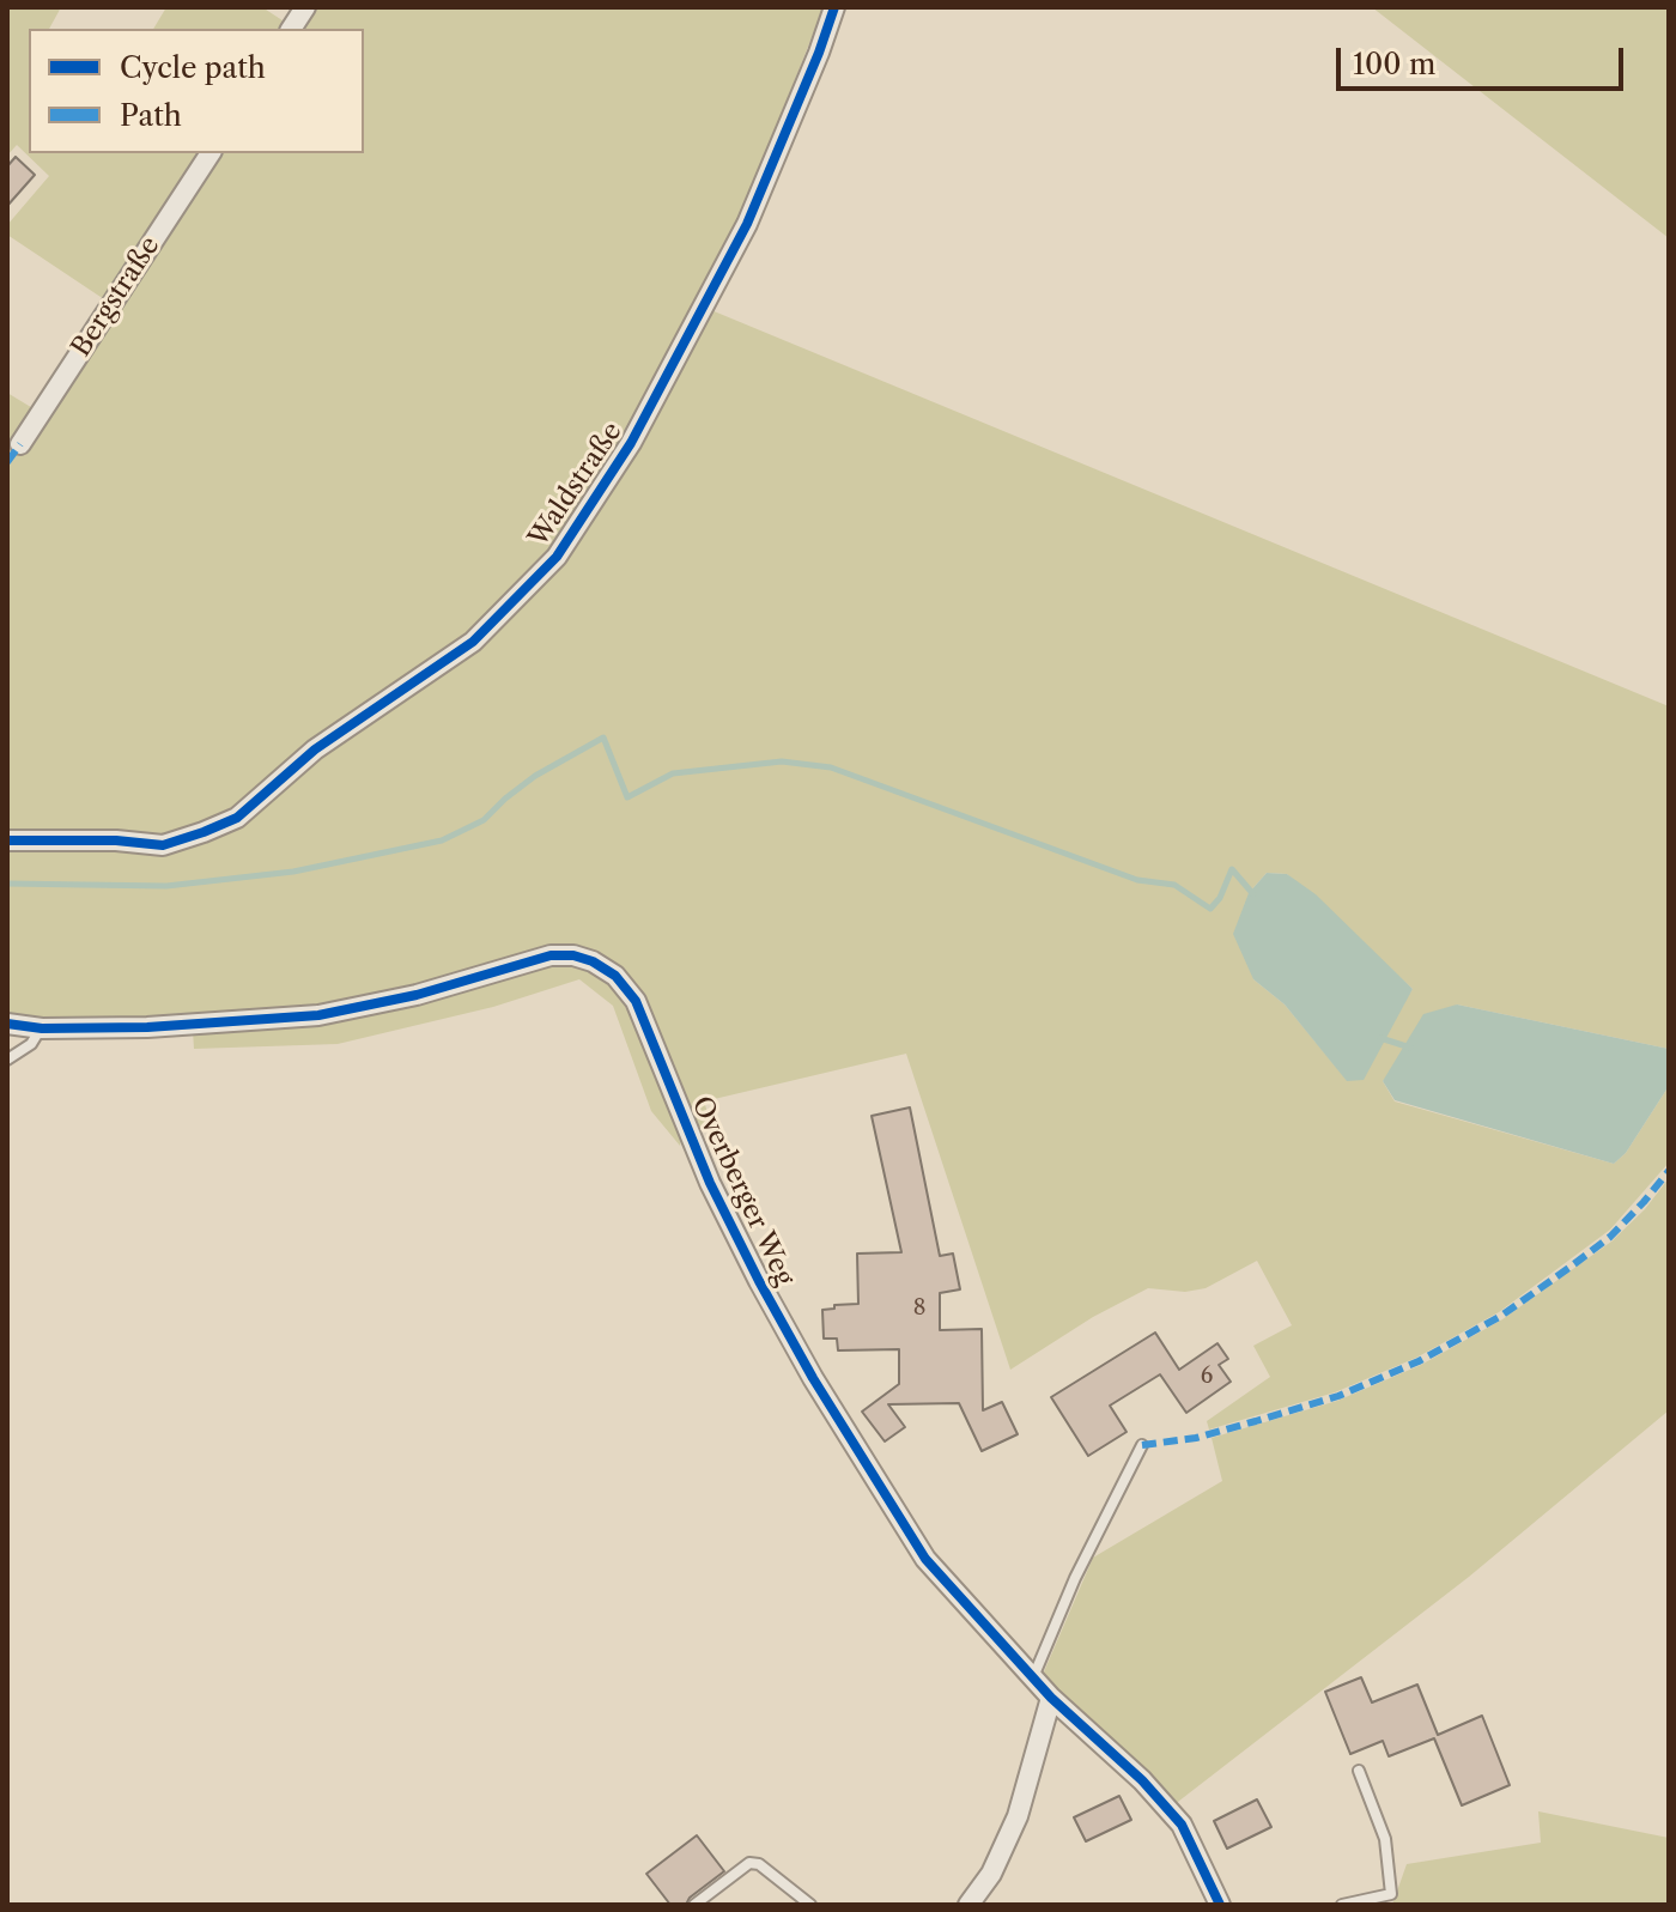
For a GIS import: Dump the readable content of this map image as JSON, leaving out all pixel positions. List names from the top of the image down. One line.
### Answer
{"streets":{"street":["Bergstraße","Waldstraße","Overberger Weg"]},"house_numbers":["8","6"],"legend":["Cycle path","Path"],"scale_bar":"100 m"}
